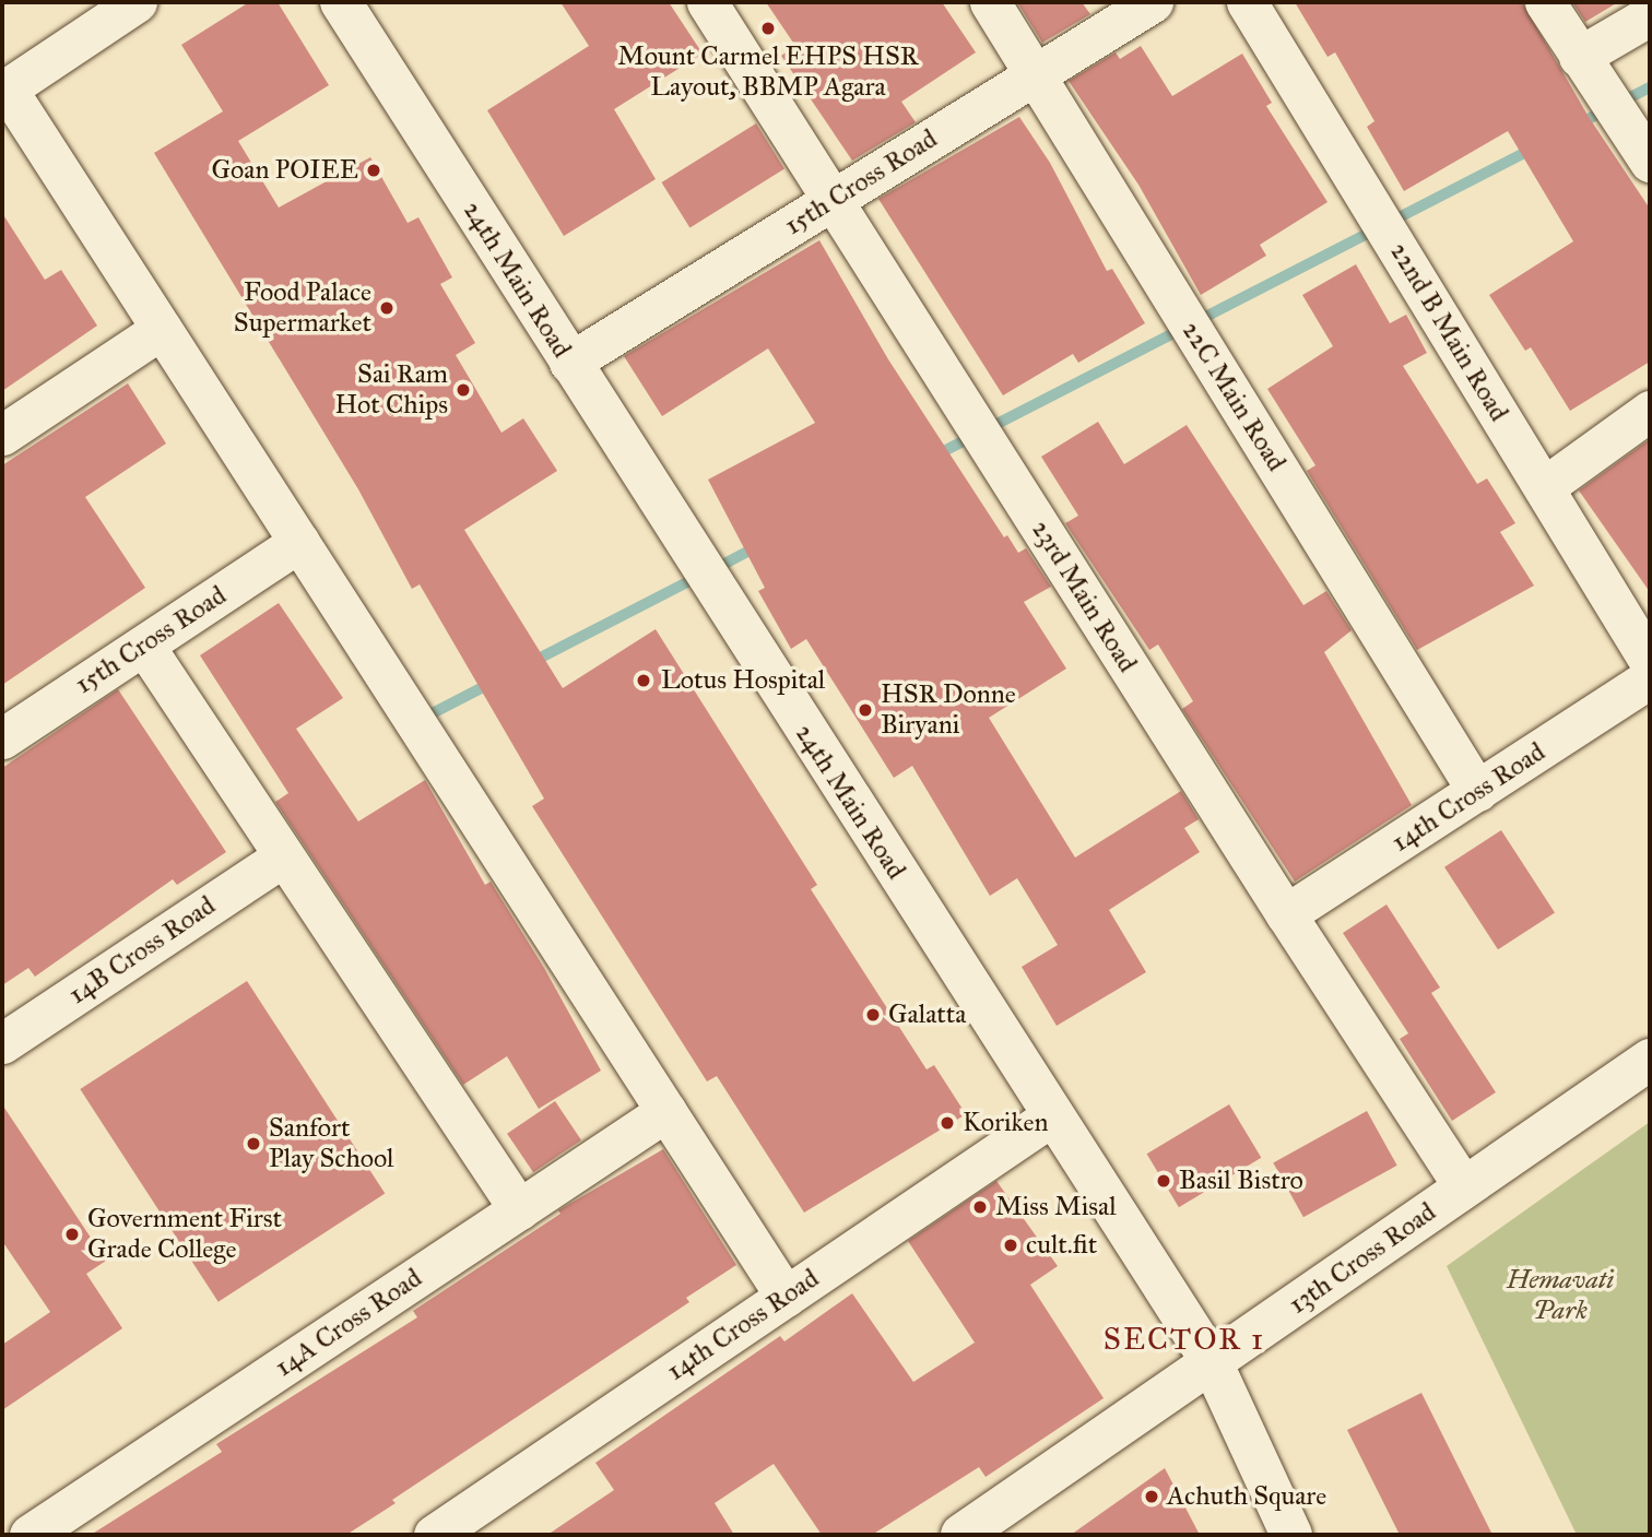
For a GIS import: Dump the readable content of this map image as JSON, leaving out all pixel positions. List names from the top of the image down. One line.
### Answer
{"streets":{"street":["15th Cross Road","24th Main Road","22nd B Main Road","22C Main Road","23rd Main Road","14th Cross Road","14B Cross Road","13th Cross Road","14A Cross Road"]},"crossings":[["15th Cross Road","24th Main Road"],["15th Cross Road","22C Main Road"],["15th Cross Road","23rd Main Road"],["24th Main Road","14th Cross Road"],["24th Main Road","13th Cross Road"],["22C Main Road","14th Cross Road"],["23rd Main Road","14th Cross Road"],["23rd Main Road","13th Cross Road"]],"districts":["SECTOR 1"],"parks":["Hemavati Park"],"places":["Mount Carmel EHPS HSR Layout, BBMP Agara","Goan POIEE","Food Palace Supermarket","Sai Ram Hot Chips","Lotus Hospital","HSR Donne Biryani","Galatta","Koriken","Sanfort Play School","Basil Bistro","Miss Misal","Government First Grade College","cult.fit","Achuth Square"]}
